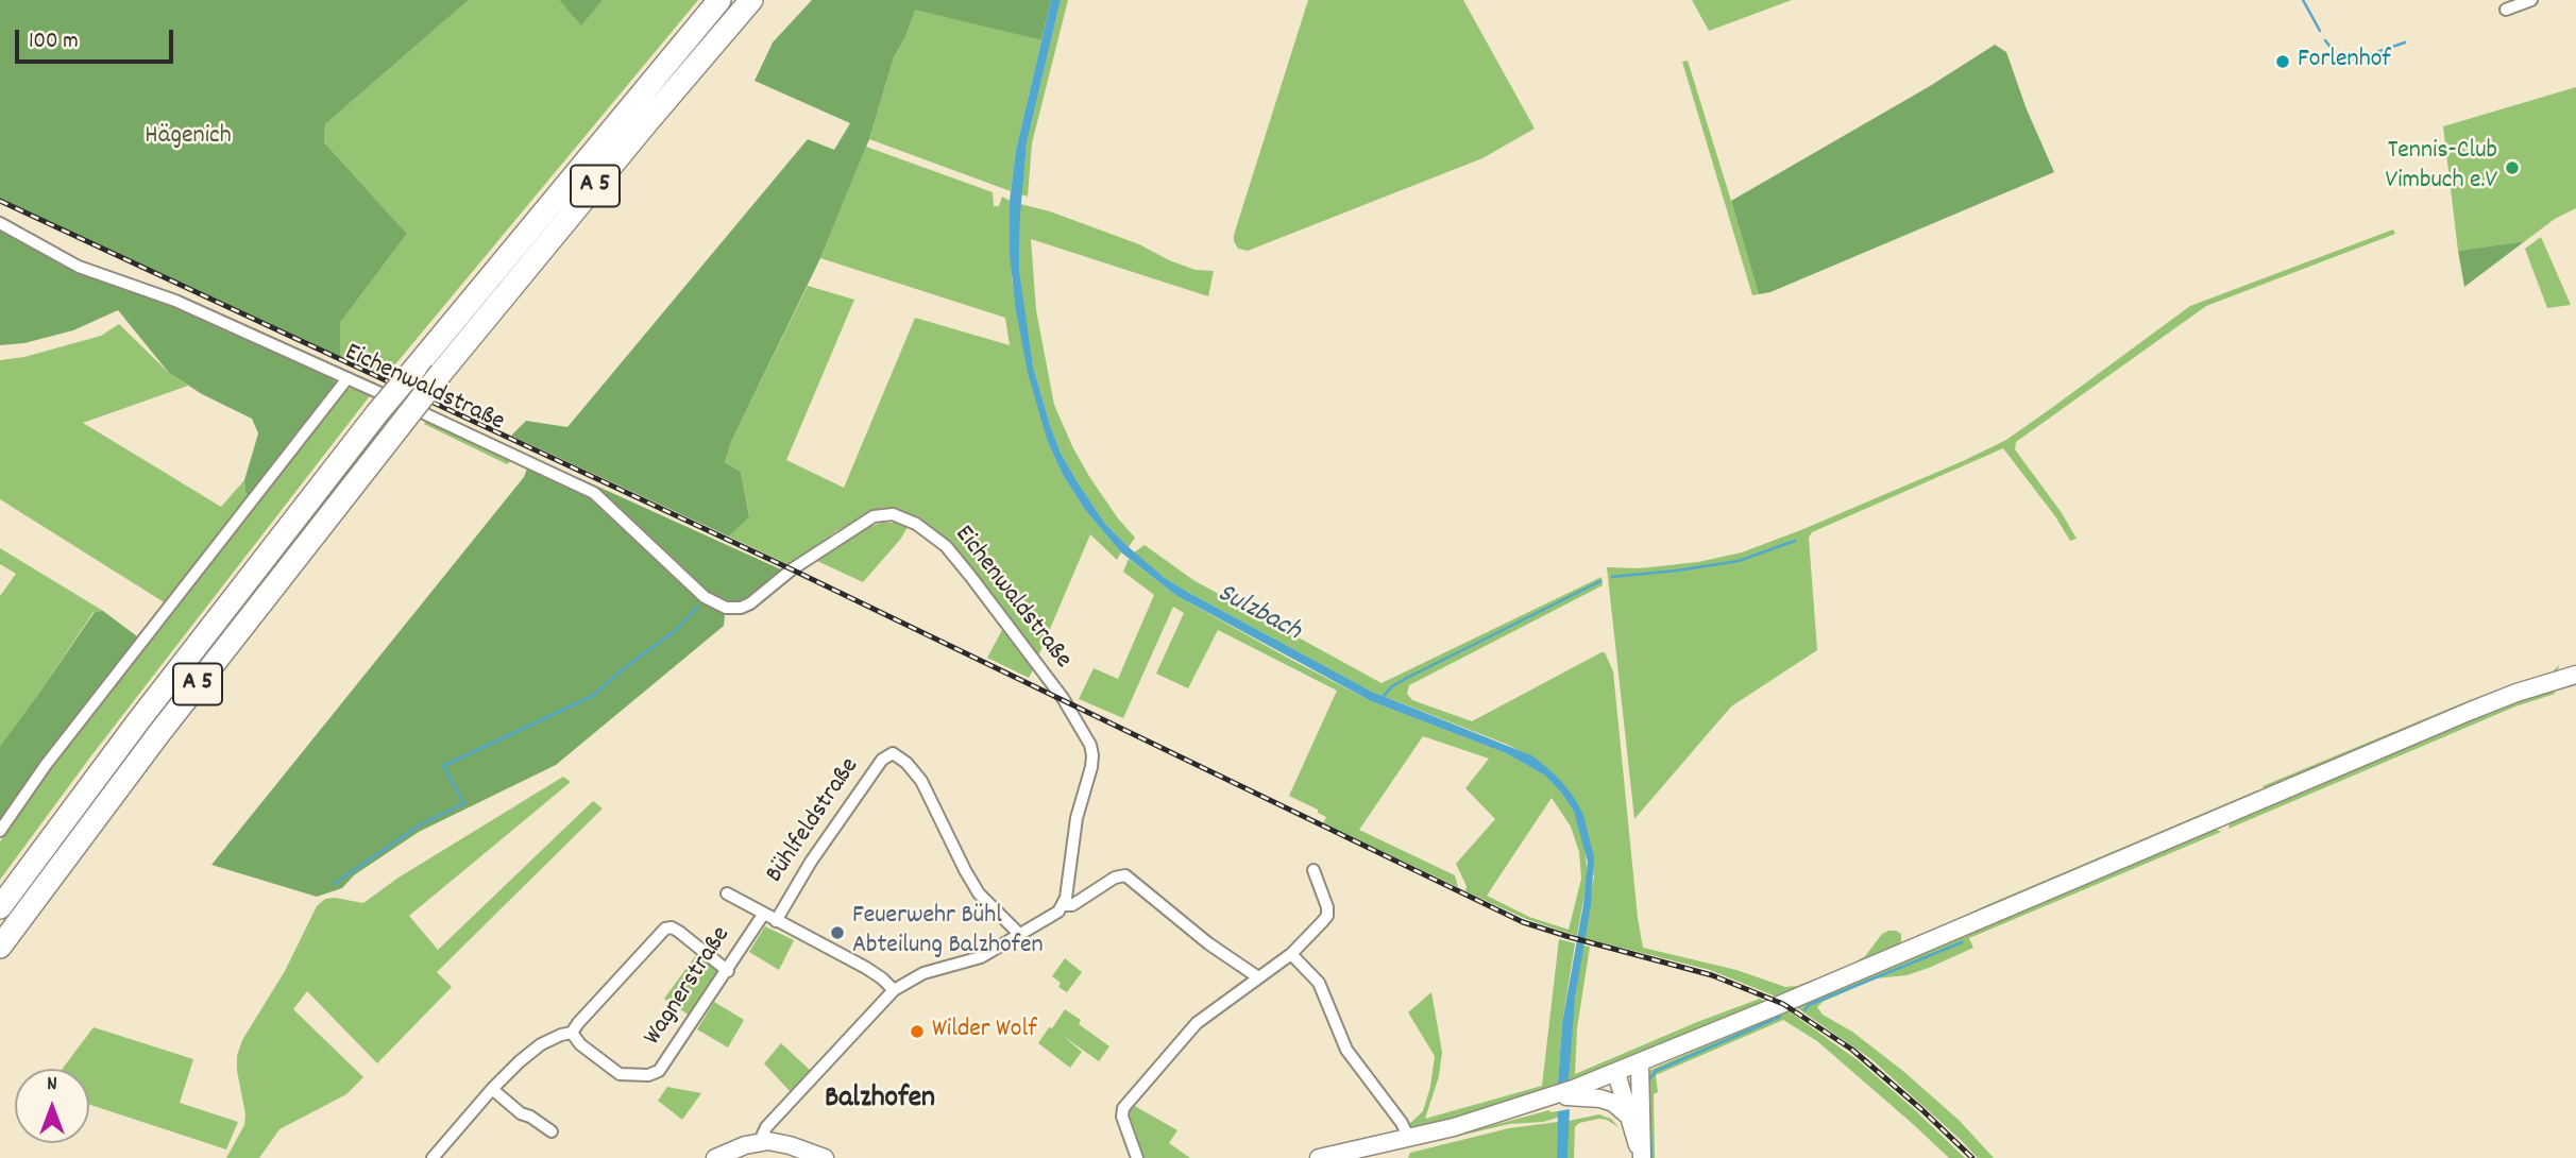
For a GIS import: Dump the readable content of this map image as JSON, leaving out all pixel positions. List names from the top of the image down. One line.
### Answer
{"streets":{"highway":["A 5"],"street":["Eichenwaldstraße","Bühlfeldstraße","Wagnerstraße"]},"crossings":[["Bühlfeldstraße","Wagnerstraße"]],"districts":["Balzhofen"],"water":["Sulzbach"],"parks":["Hägenich"],"places":["Forlenhof","Tennis-Club Vimbuch e.V","Feuerwehr Bühl Abteilung Balzhofen","Wilder Wolf"],"scale_bar":"100 m","north":"top"}
